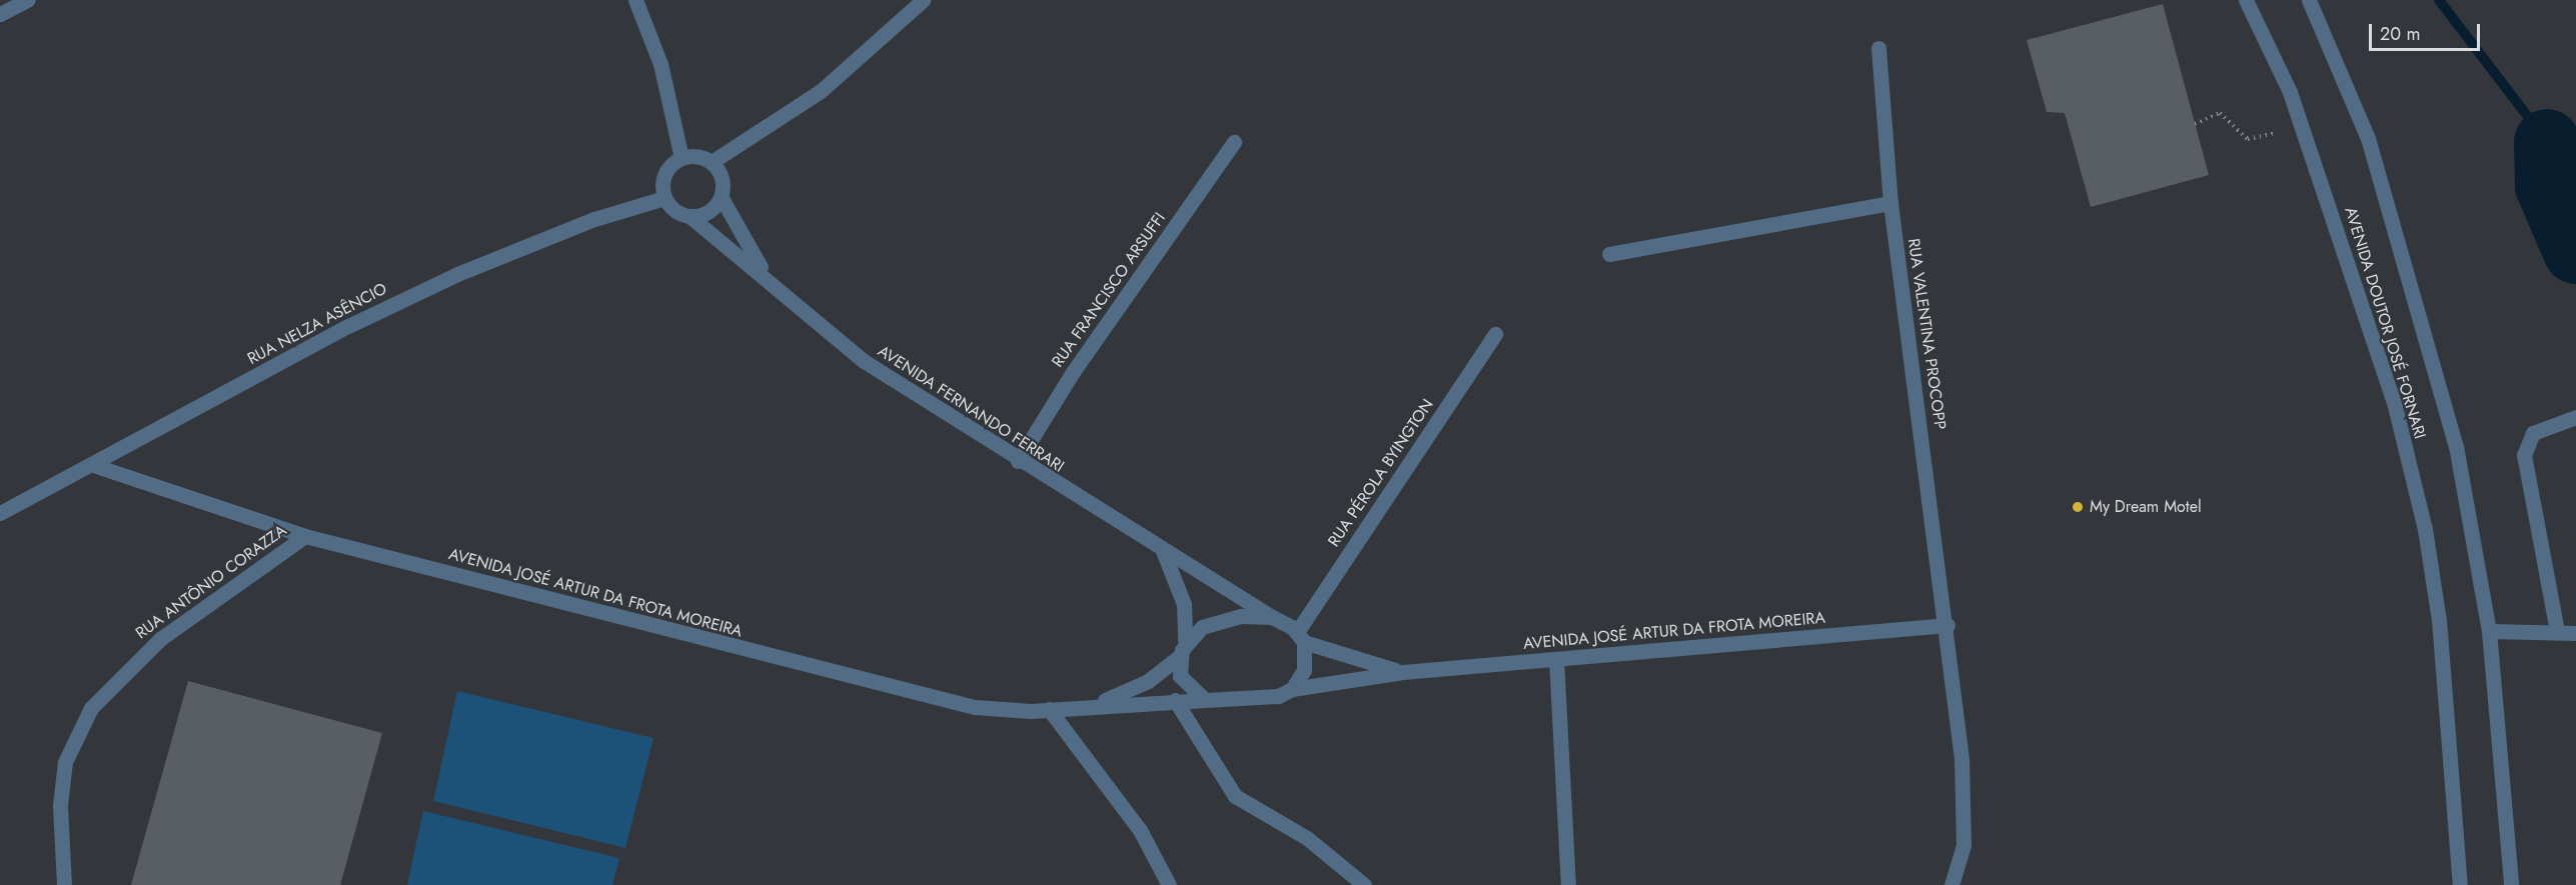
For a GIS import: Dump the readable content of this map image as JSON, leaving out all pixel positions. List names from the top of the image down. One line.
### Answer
{"streets":{"street":["RUA FRANCISCO ARSUFFI","AVENIDA DOUTOR JOSÉ FORNARI","RUA NELZA ASÊNCIO","RUA VALENTINA PROCOPP","AVENIDA FERNANDO FERRARI","RUA PÉROLA BYINGTON","RUA ANTÔNIO CORAZZA","AVENIDA JOSÉ ARTUR DA FROTA MOREIRA"]},"crossings":[["RUA FRANCISCO ARSUFFI","AVENIDA FERNANDO FERRARI"],["RUA NELZA ASÊNCIO","AVENIDA FERNANDO FERRARI"],["RUA NELZA ASÊNCIO","AVENIDA JOSÉ ARTUR DA FROTA MOREIRA"],["RUA VALENTINA PROCOPP","AVENIDA JOSÉ ARTUR DA FROTA MOREIRA"],["AVENIDA FERNANDO FERRARI","RUA PÉROLA BYINGTON"],["AVENIDA FERNANDO FERRARI","AVENIDA JOSÉ ARTUR DA FROTA MOREIRA"],["RUA PÉROLA BYINGTON","AVENIDA JOSÉ ARTUR DA FROTA MOREIRA"],["RUA ANTÔNIO CORAZZA","AVENIDA JOSÉ ARTUR DA FROTA MOREIRA"]],"places":["My Dream Motel"],"scale_bar":"20 m"}
